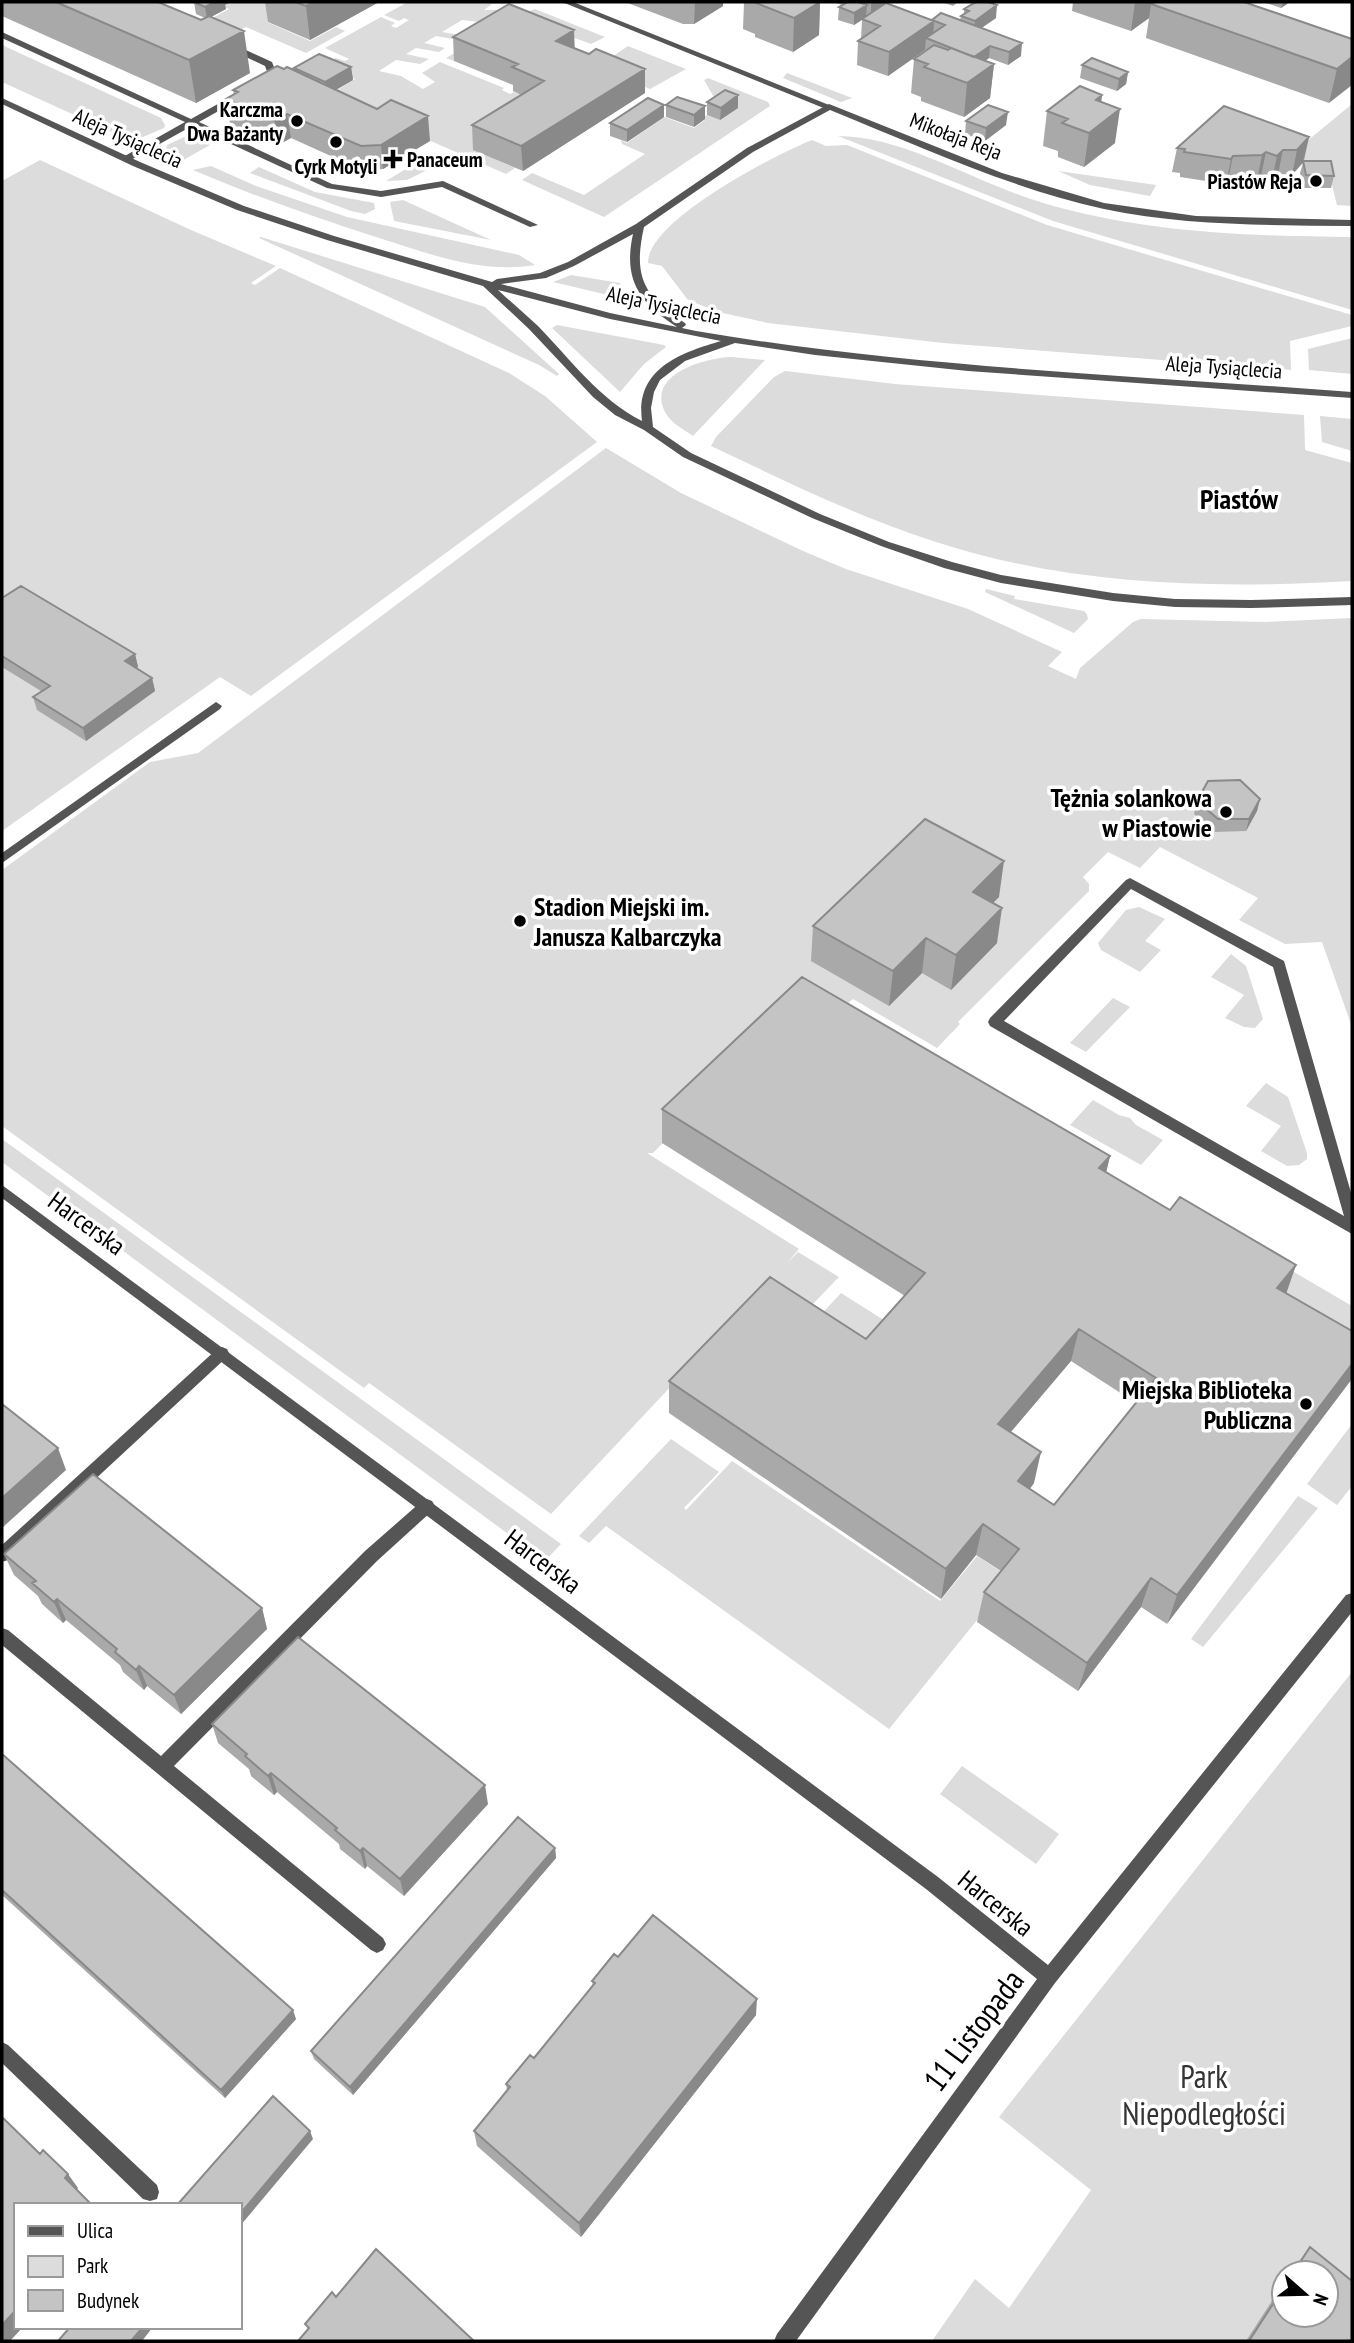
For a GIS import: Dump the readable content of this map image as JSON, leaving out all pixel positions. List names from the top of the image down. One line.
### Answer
{"streets":{"street":["Mikołaja Reja","Aleja Tysiąclecia","Harcerska","11 Listopada"]},"crossings":[["Harcerska","11 Listopada"]],"districts":["Piastów"],"parks":["Park Niepodległości"],"places":{"other":["Karczma Dwa Bażanty","Cyrk Motyli","Piastów Reja","Tężnia solankowa w Piastowie","Stadion Miejski im. Janusza Kalbarczyka","Miejska Biblioteka Publiczna"],"health":["Panaceum"]},"legend":["Ulica","Park","Budynek"],"north":"right"}
